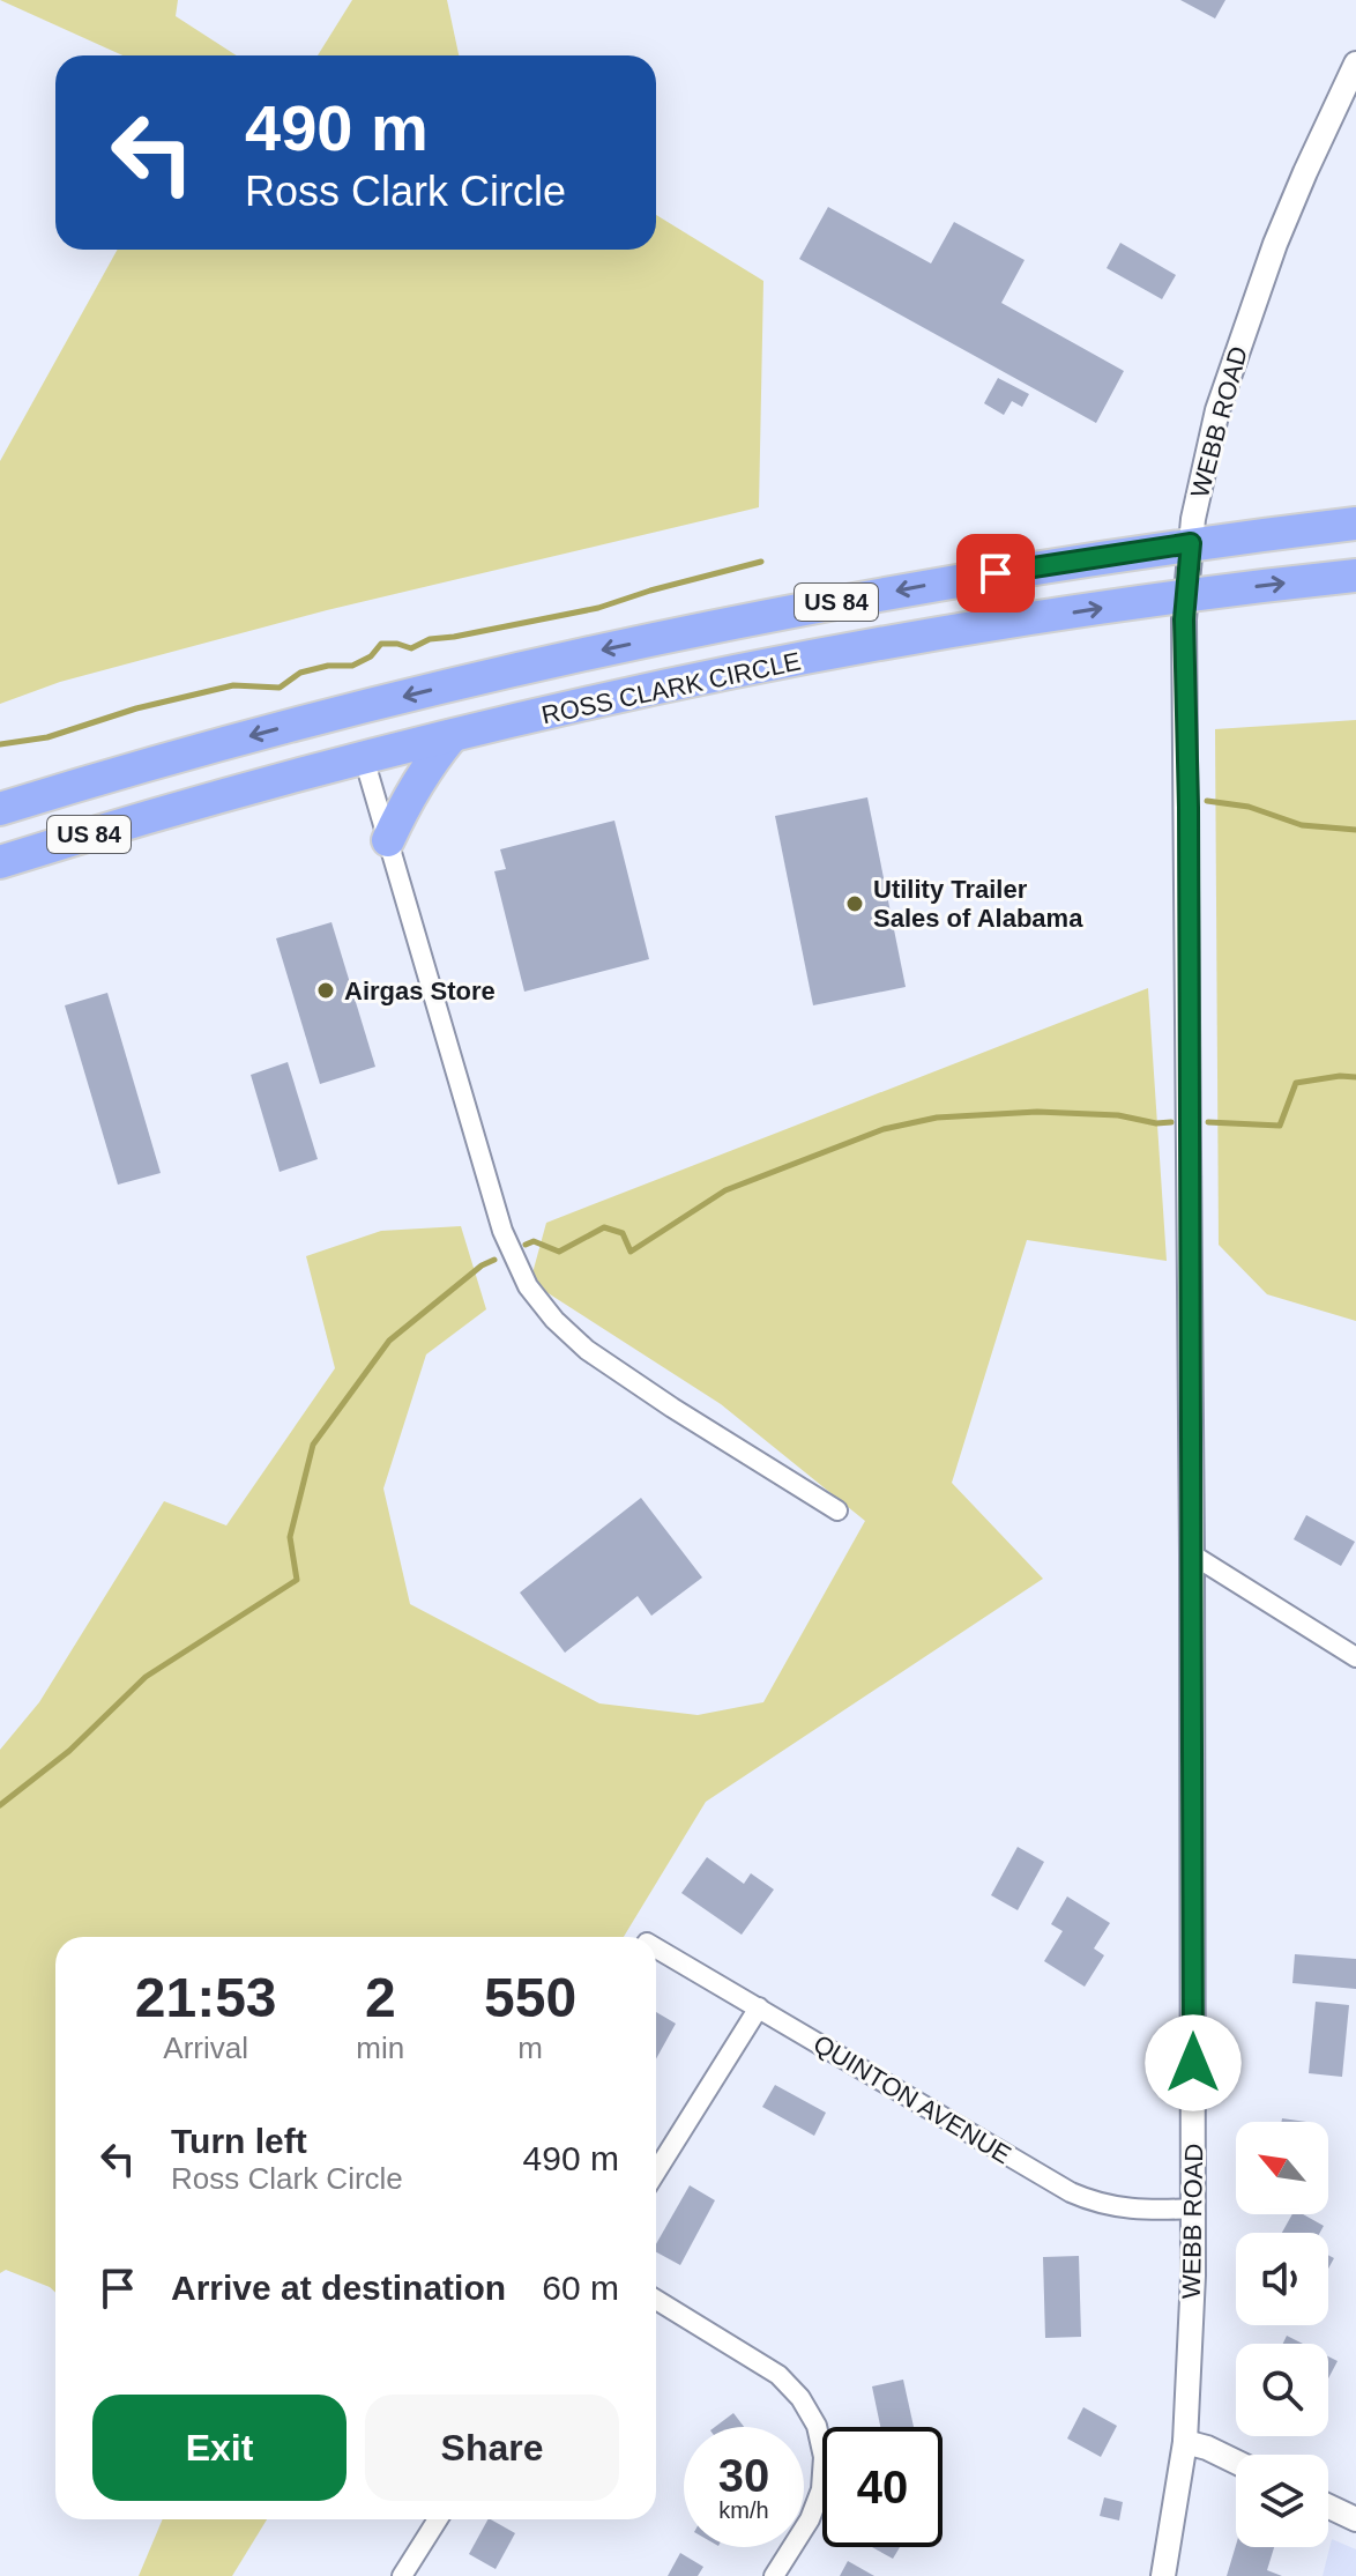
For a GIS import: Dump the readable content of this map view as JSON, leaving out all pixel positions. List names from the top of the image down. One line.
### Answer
{"streets":{"highway":["US 84","ROSS CLARK CIRCLE"],"street":["WEBB ROAD","QUINTON AVENUE"]},"crossings":[["WEBB ROAD","ROSS CLARK CIRCLE"],["WEBB ROAD","QUINTON AVENUE"]],"places":["Utility Trailer Sales of Alabama","Airgas Store"],"north":"top left","page":{"turn":["490 m","Ross Clark Circle"],"eta":["21:53","Arrival","2","min","550","m"],"list":[{"name":"Turn left","note":"Ross Clark Circle","value":"490 m"},{"name":"Arrive at destination","value":"60 m"}],"buttons":["Exit","Share"],"speed":"30 km/h","limit":"40"}}
